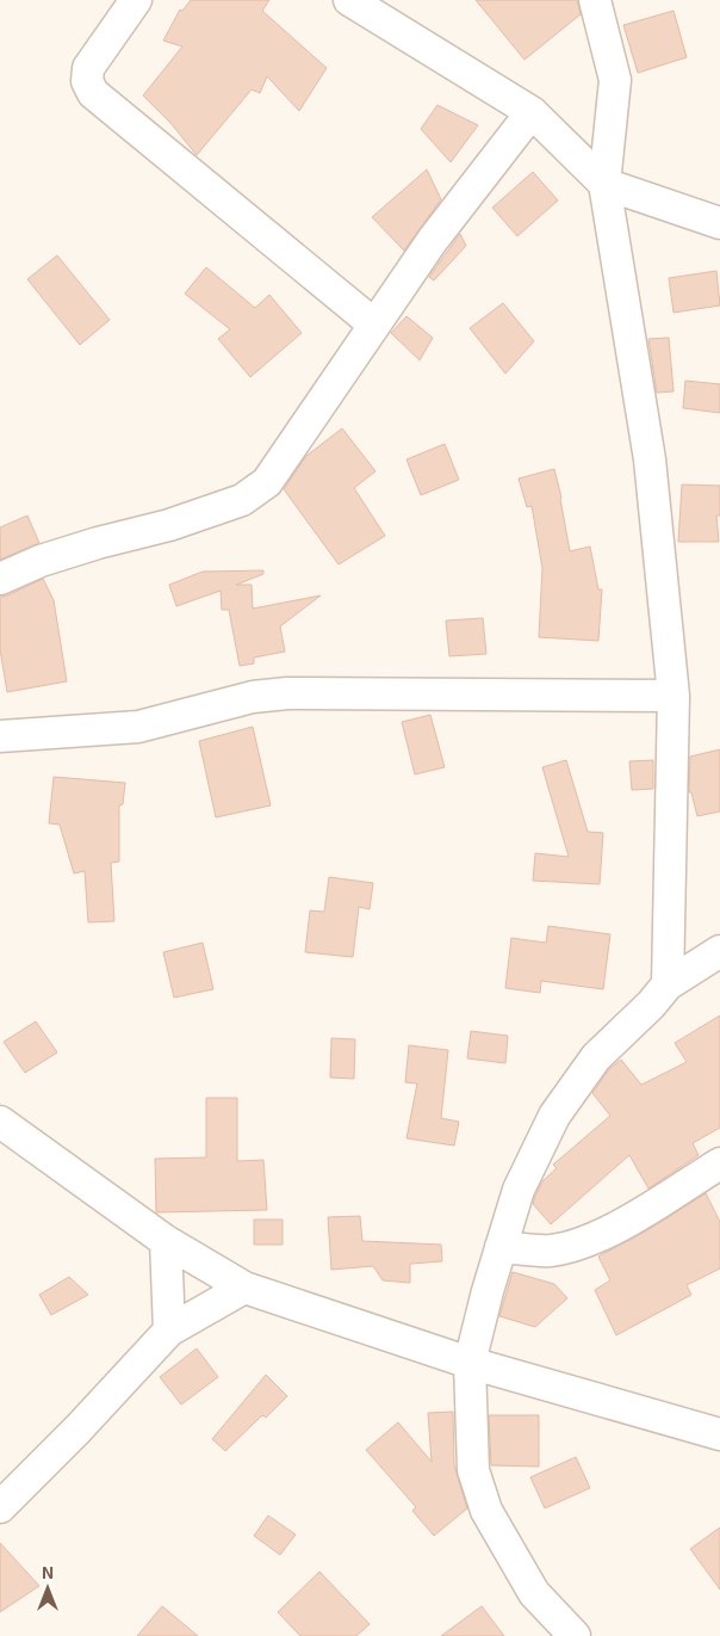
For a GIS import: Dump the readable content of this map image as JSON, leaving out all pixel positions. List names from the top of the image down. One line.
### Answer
{"north":"top"}
